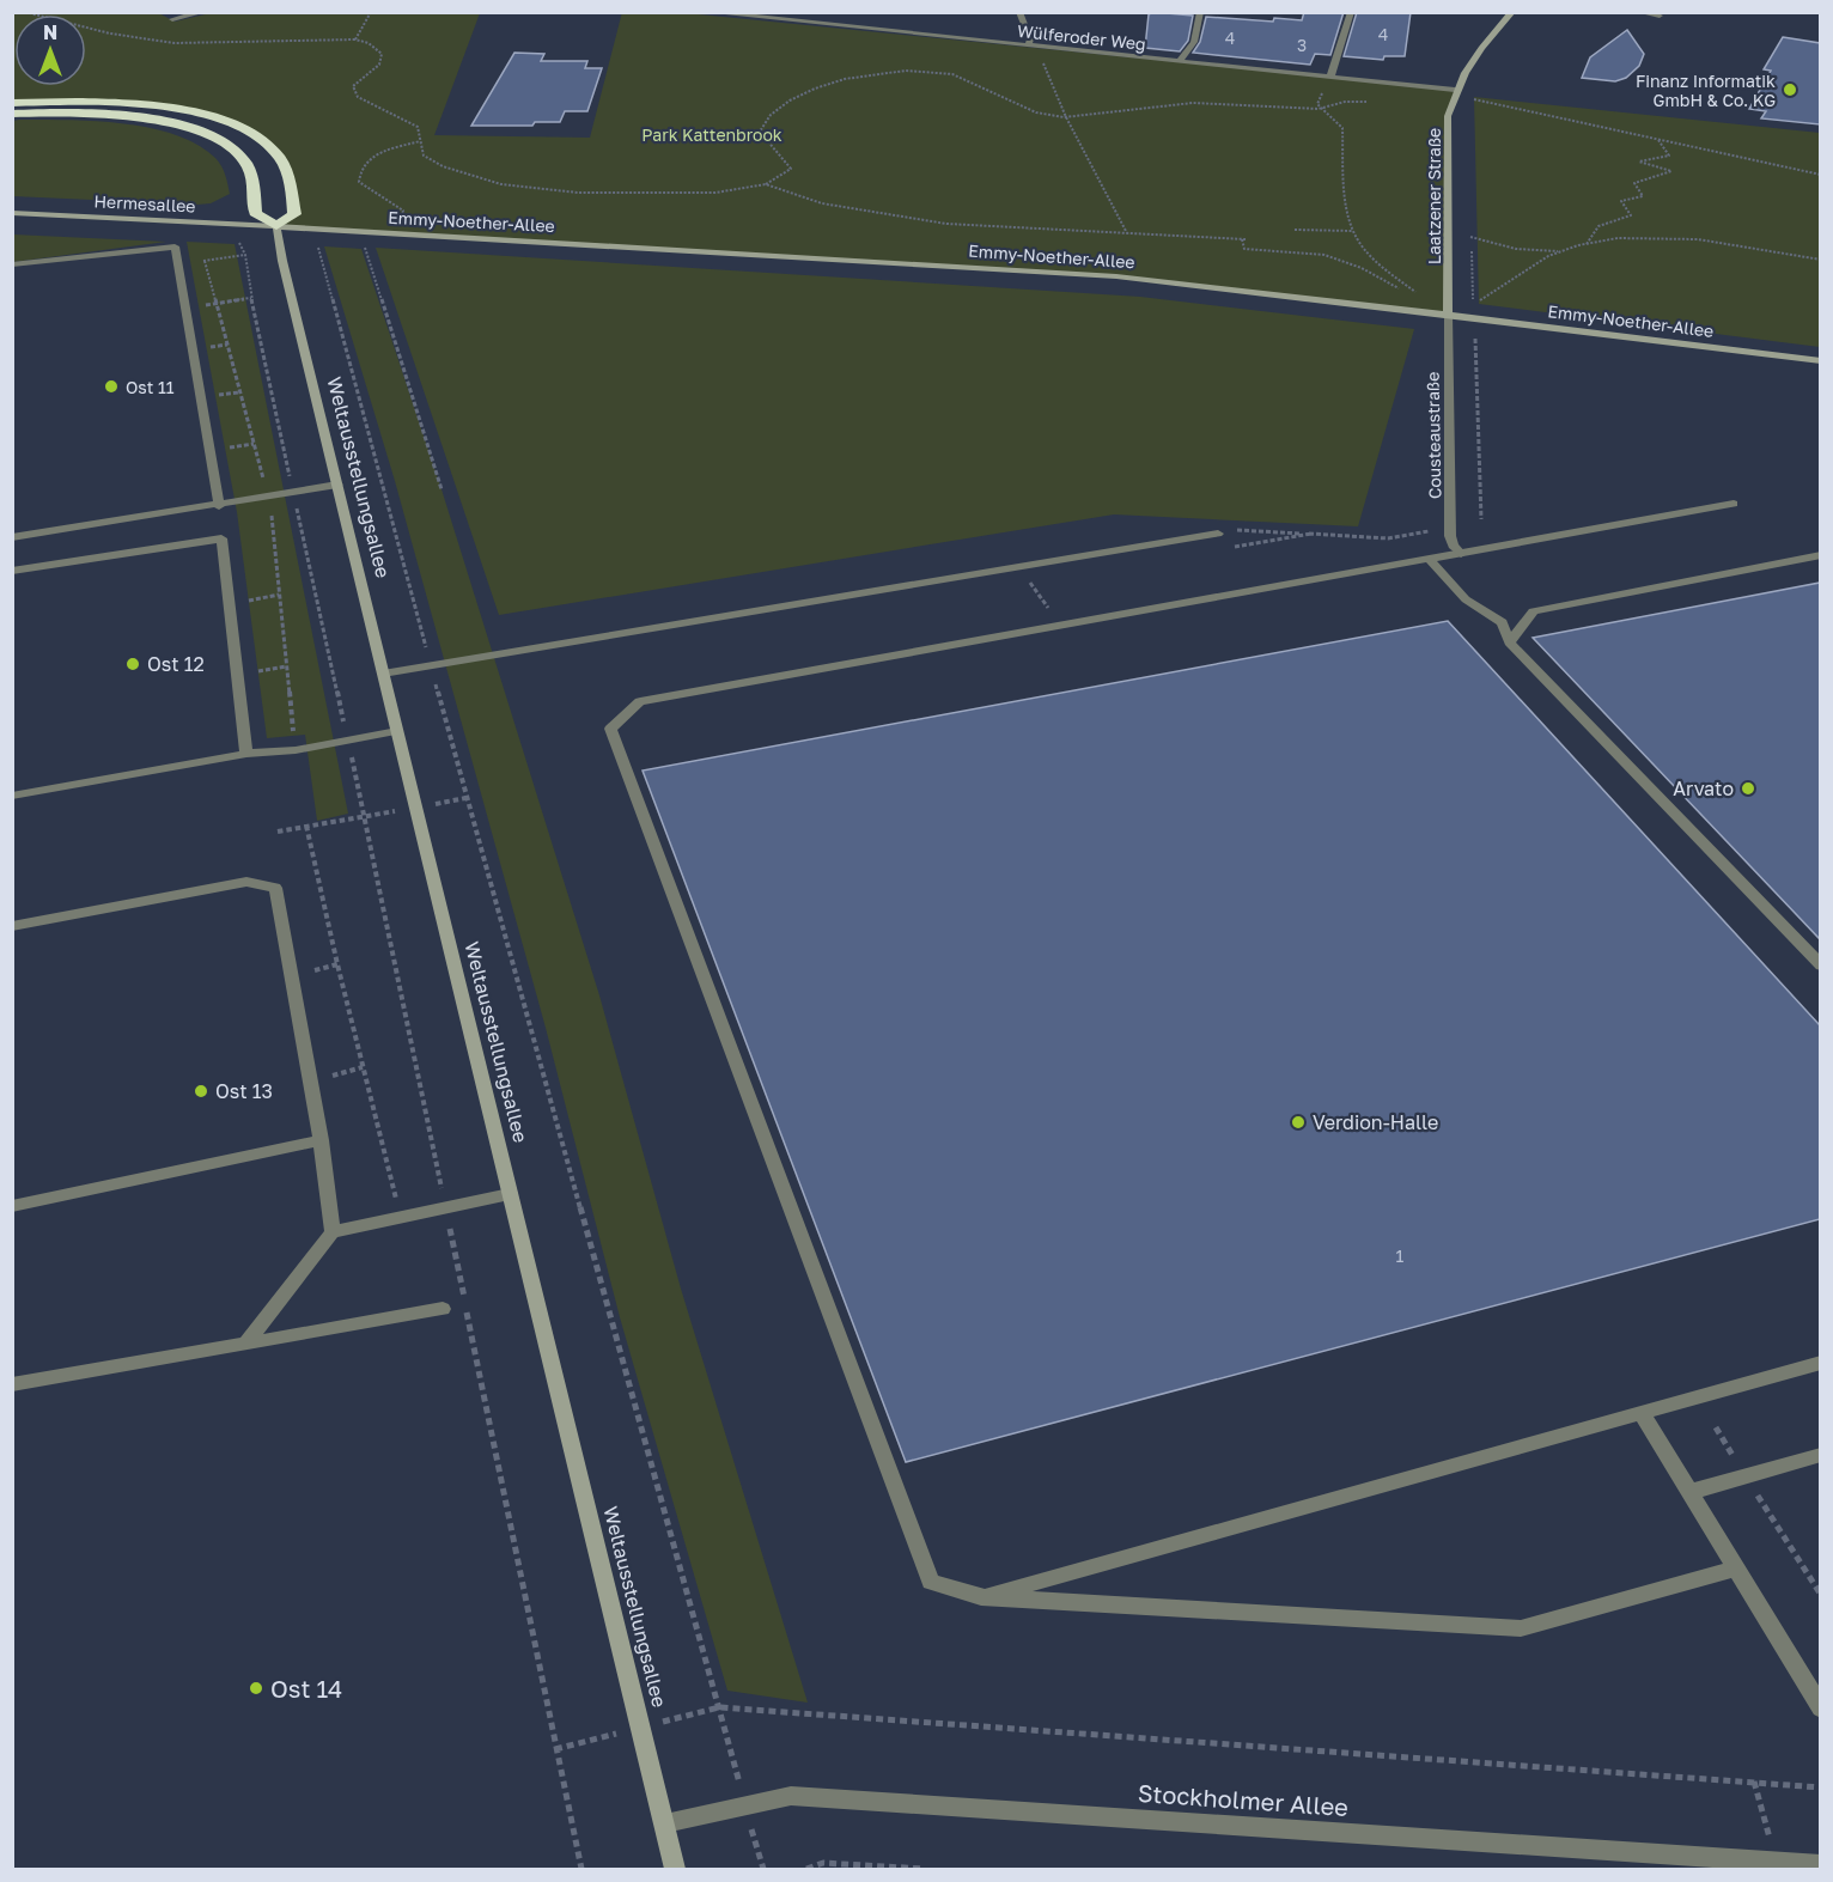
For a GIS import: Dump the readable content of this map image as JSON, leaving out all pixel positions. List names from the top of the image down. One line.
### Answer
{"streets":{"main road":["Laatzener Straße","Hermesallee","Emmy-Noether-Allee","Weltausstellungsallee"],"street":["Wülferoder Weg","Cousteaustraße","Stockholmer Allee"]},"crossings":[["Wülferoder Weg","Laatzener Straße"],["Laatzener Straße","Emmy-Noether-Allee"],["Laatzener Straße","Cousteaustraße"],["Hermesallee","Emmy-Noether-Allee"],["Hermesallee","Weltausstellungsallee"],["Emmy-Noether-Allee","Cousteaustraße"],["Emmy-Noether-Allee","Weltausstellungsallee"],["Weltausstellungsallee","Stockholmer Allee"]],"parks":["Park Kattenbrook"],"places":["Finanz Informatik GmbH & Co. KG","Ost 11","Ost 12","Arvato","Ost 13","Verdion-Halle","Ost 14"],"house_numbers":["4","4","3","1"],"north":"top"}
